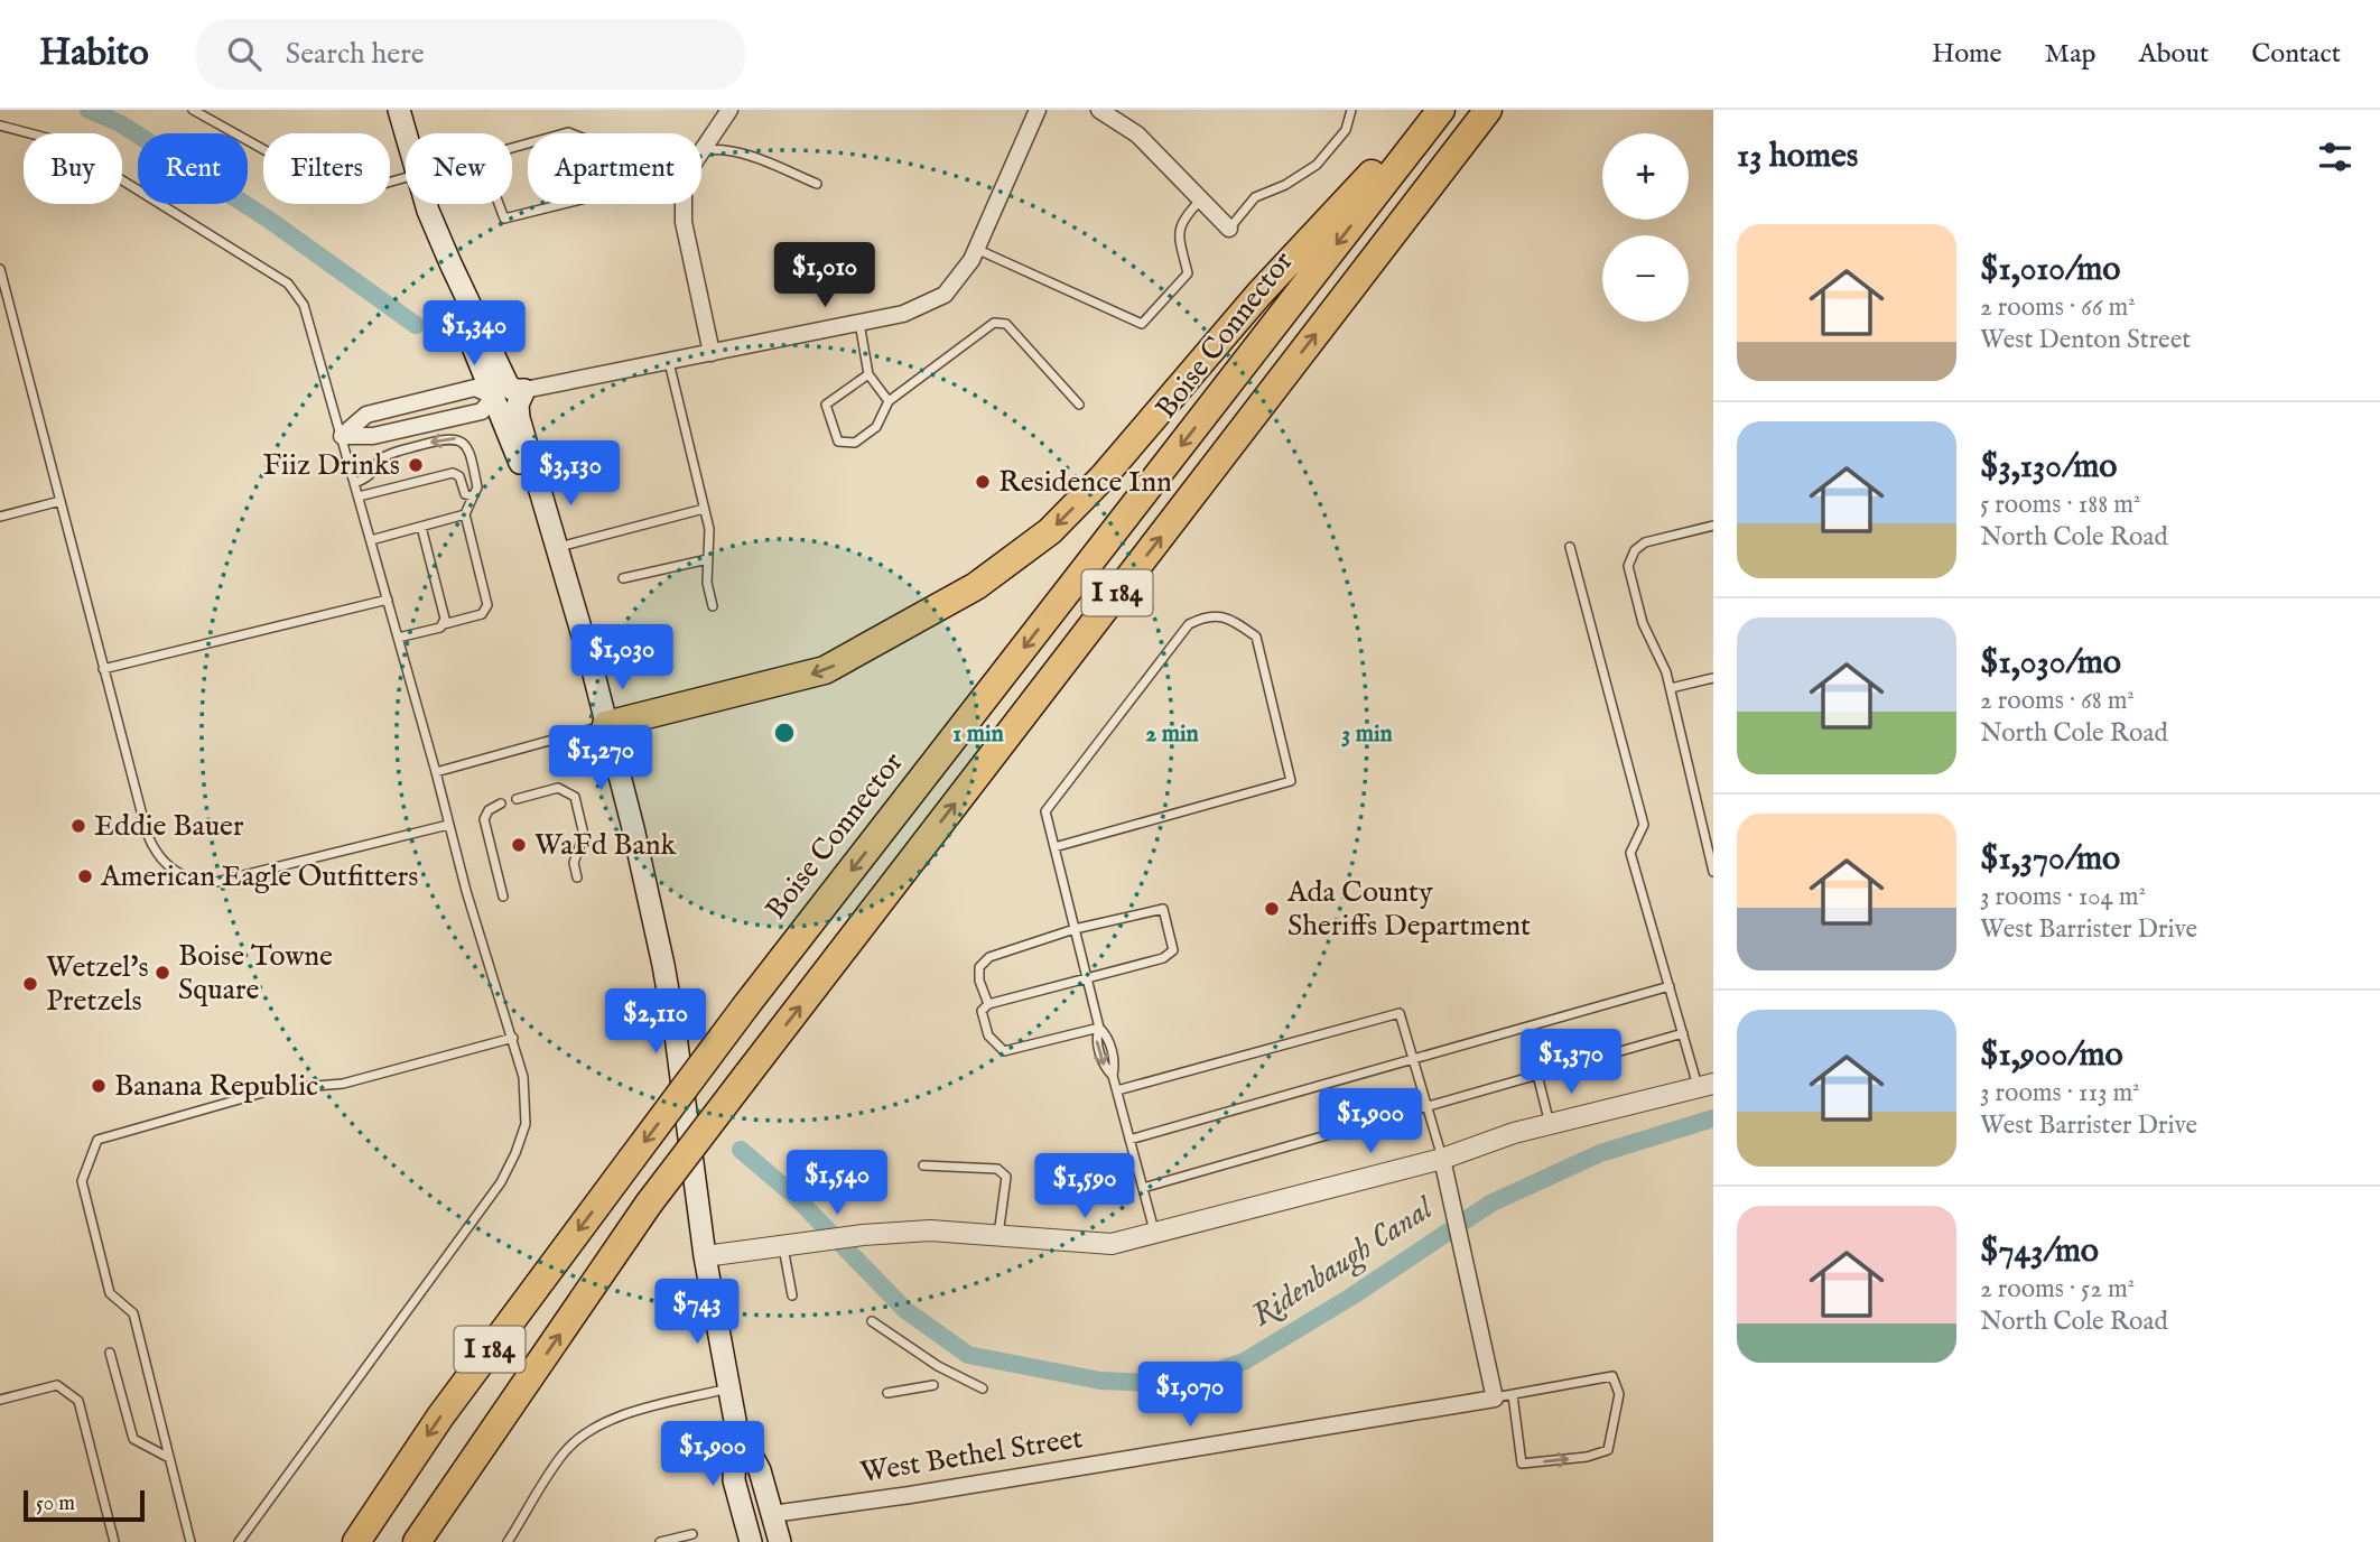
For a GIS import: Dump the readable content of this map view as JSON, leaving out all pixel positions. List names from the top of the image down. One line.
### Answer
{"streets":{"highway":["Boise Connector","I 184"],"street":["West Bethel Street"]},"water":["Ridenbaugh Canal"],"places":["Fiiz Drinks","Residence Inn","Eddie Bauer","WaFd Bank","American Eagle Outfitters","Ada County Sheriffs Department","Boise Towne Square","Wetzel's Pretzels","Banana Republic"],"scale_bar":"50 m","page":{"header":"Habito","search":"Search here","nav":["Home","Map","About","Contact"],"heading":"13 homes","map_buttons":["+","−"],"chip":["Buy","Rent","Filters","New","Apartment"],"list":[{"name":"$1,010/mo","note":"2 rooms · 66 m² · West Denton Street"},{"name":"$3,130/mo","note":"5 rooms · 188 m² · North Cole Road"},{"name":"$1,030/mo","note":"2 rooms · 68 m² · North Cole Road"},{"name":"$1,370/mo","note":"3 rooms · 104 m² · West Barrister Drive"},{"name":"$1,900/mo","note":"3 rooms · 113 m² · West Barrister Drive"},{"name":"$743/mo","note":"2 rooms · 52 m² · North Cole Road"}],"price":["$1,010","$1,340","$3,130","$1,030","$1,270","$2,110","$1,370","$1,900","$1,540","$1,590","$743","$1,070","$1,900"],"scale":"50 m"},"rings":["1 min","2 min","3 min"]}
